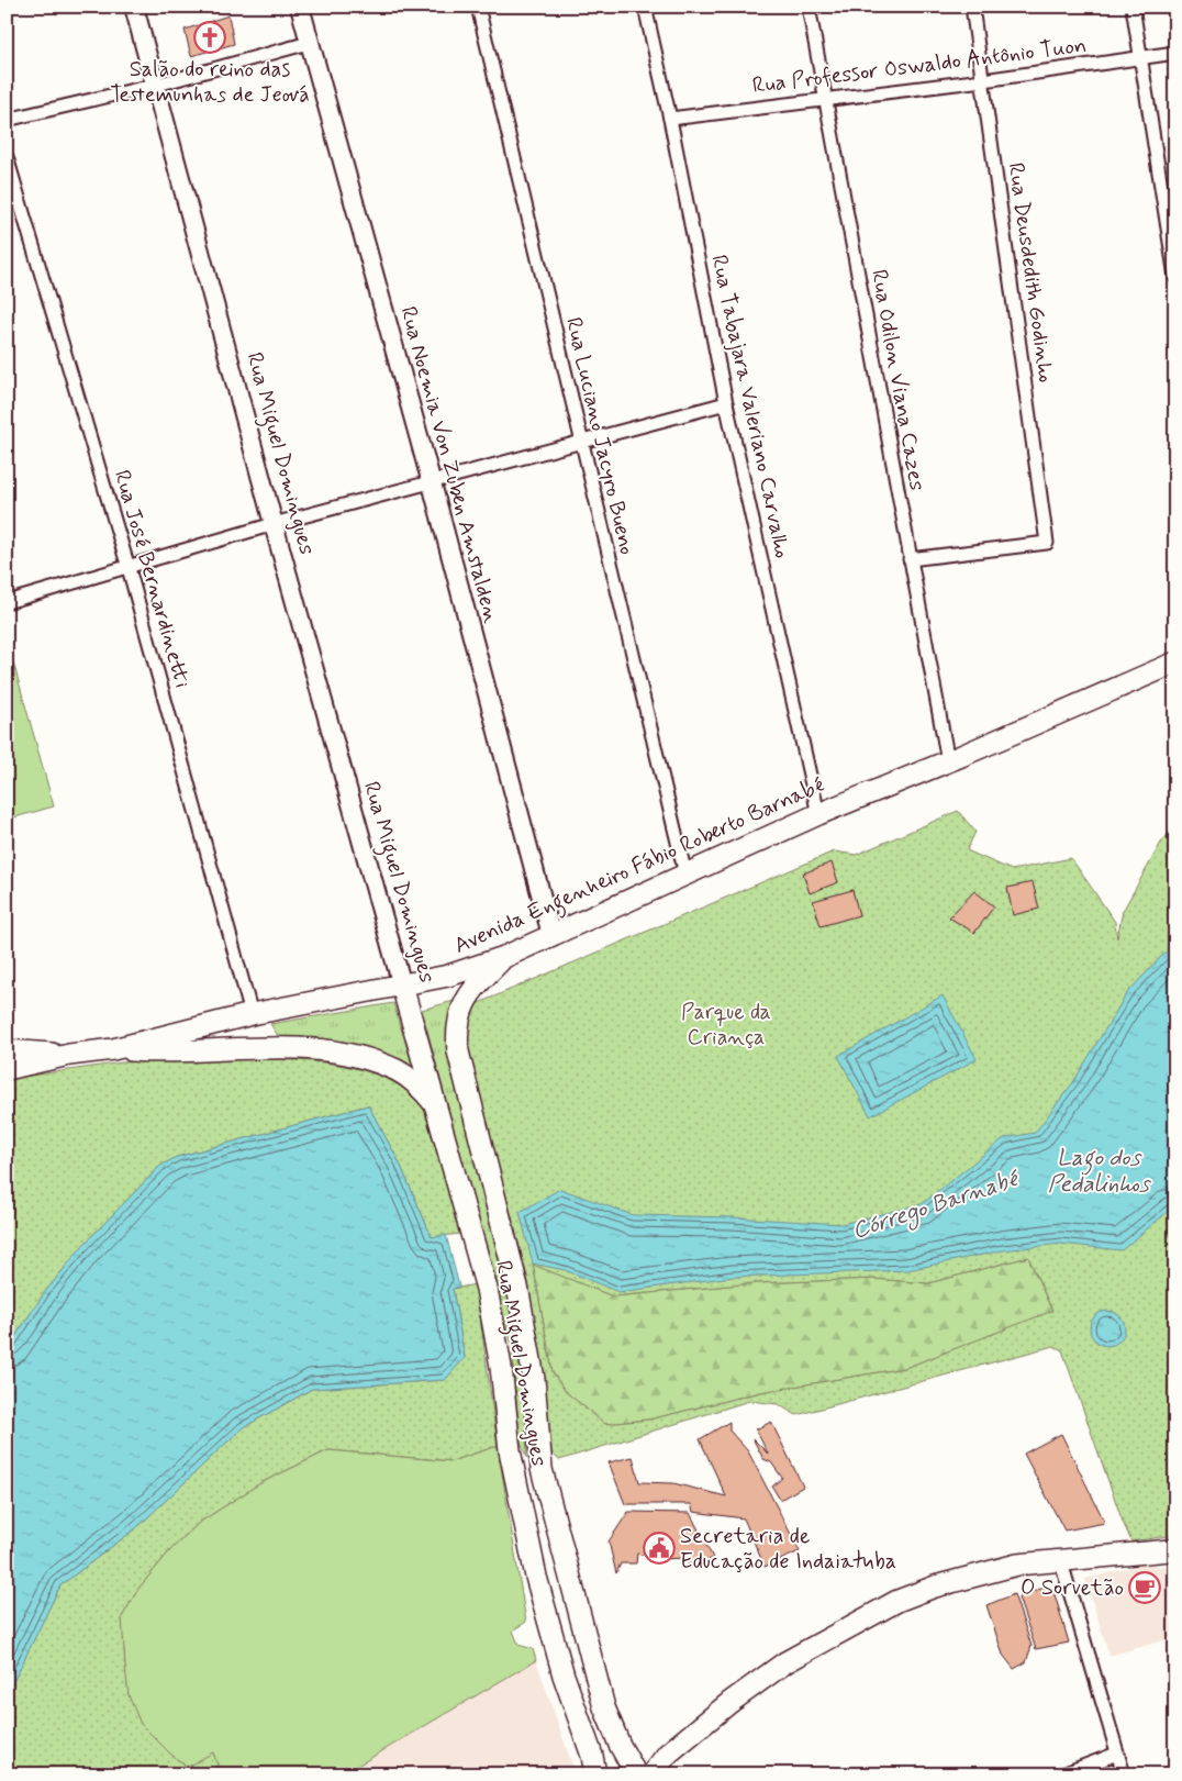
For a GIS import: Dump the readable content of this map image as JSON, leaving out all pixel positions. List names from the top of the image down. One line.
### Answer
{"streets":{"main road":["Rua Miguel Domingues","Rua Noemia Von Zuben Amstalden","Avenida Engenheiro Fábio Roberto Barnabé"],"street":["Rua Professor Oswaldo Antônio Tuon","Rua Deusdedith Godinho","Rua Odilon Viana Cazes","Rua Tabajara Valeriano Carvalho","Rua Luciano Jacyro Bueno","Rua José Bernardinetti"]},"crossings":[["Rua Professor Oswaldo Antônio Tuon","Rua Deusdedith Godinho"],["Rua Professor Oswaldo Antônio Tuon","Rua Odilon Viana Cazes"],["Rua Professor Oswaldo Antônio Tuon","Rua Tabajara Valeriano Carvalho"],["Rua Deusdedith Godinho","Rua Odilon Viana Cazes"],["Rua Odilon Viana Cazes","Avenida Engenheiro Fábio Roberto Barnabé"],["Rua Tabajara Valeriano Carvalho","Avenida Engenheiro Fábio Roberto Barnabé"],["Rua Luciano Jacyro Bueno","Avenida Engenheiro Fábio Roberto Barnabé"],["Rua Miguel Domingues","Avenida Engenheiro Fábio Roberto Barnabé"],["Rua Noemia Von Zuben Amstalden","Avenida Engenheiro Fábio Roberto Barnabé"],["Rua José Bernardinetti","Avenida Engenheiro Fábio Roberto Barnabé"]],"water":["Lago dos Pedalinhos","Córrego Barnabé"],"parks":["Parque da Criança"],"places":{"church":["Salão do reino das Testemunhas de Jeová"],"public building":["Secretaria de Educação de Indaiatuba"],"cafe":["O Sorvetão"]}}
